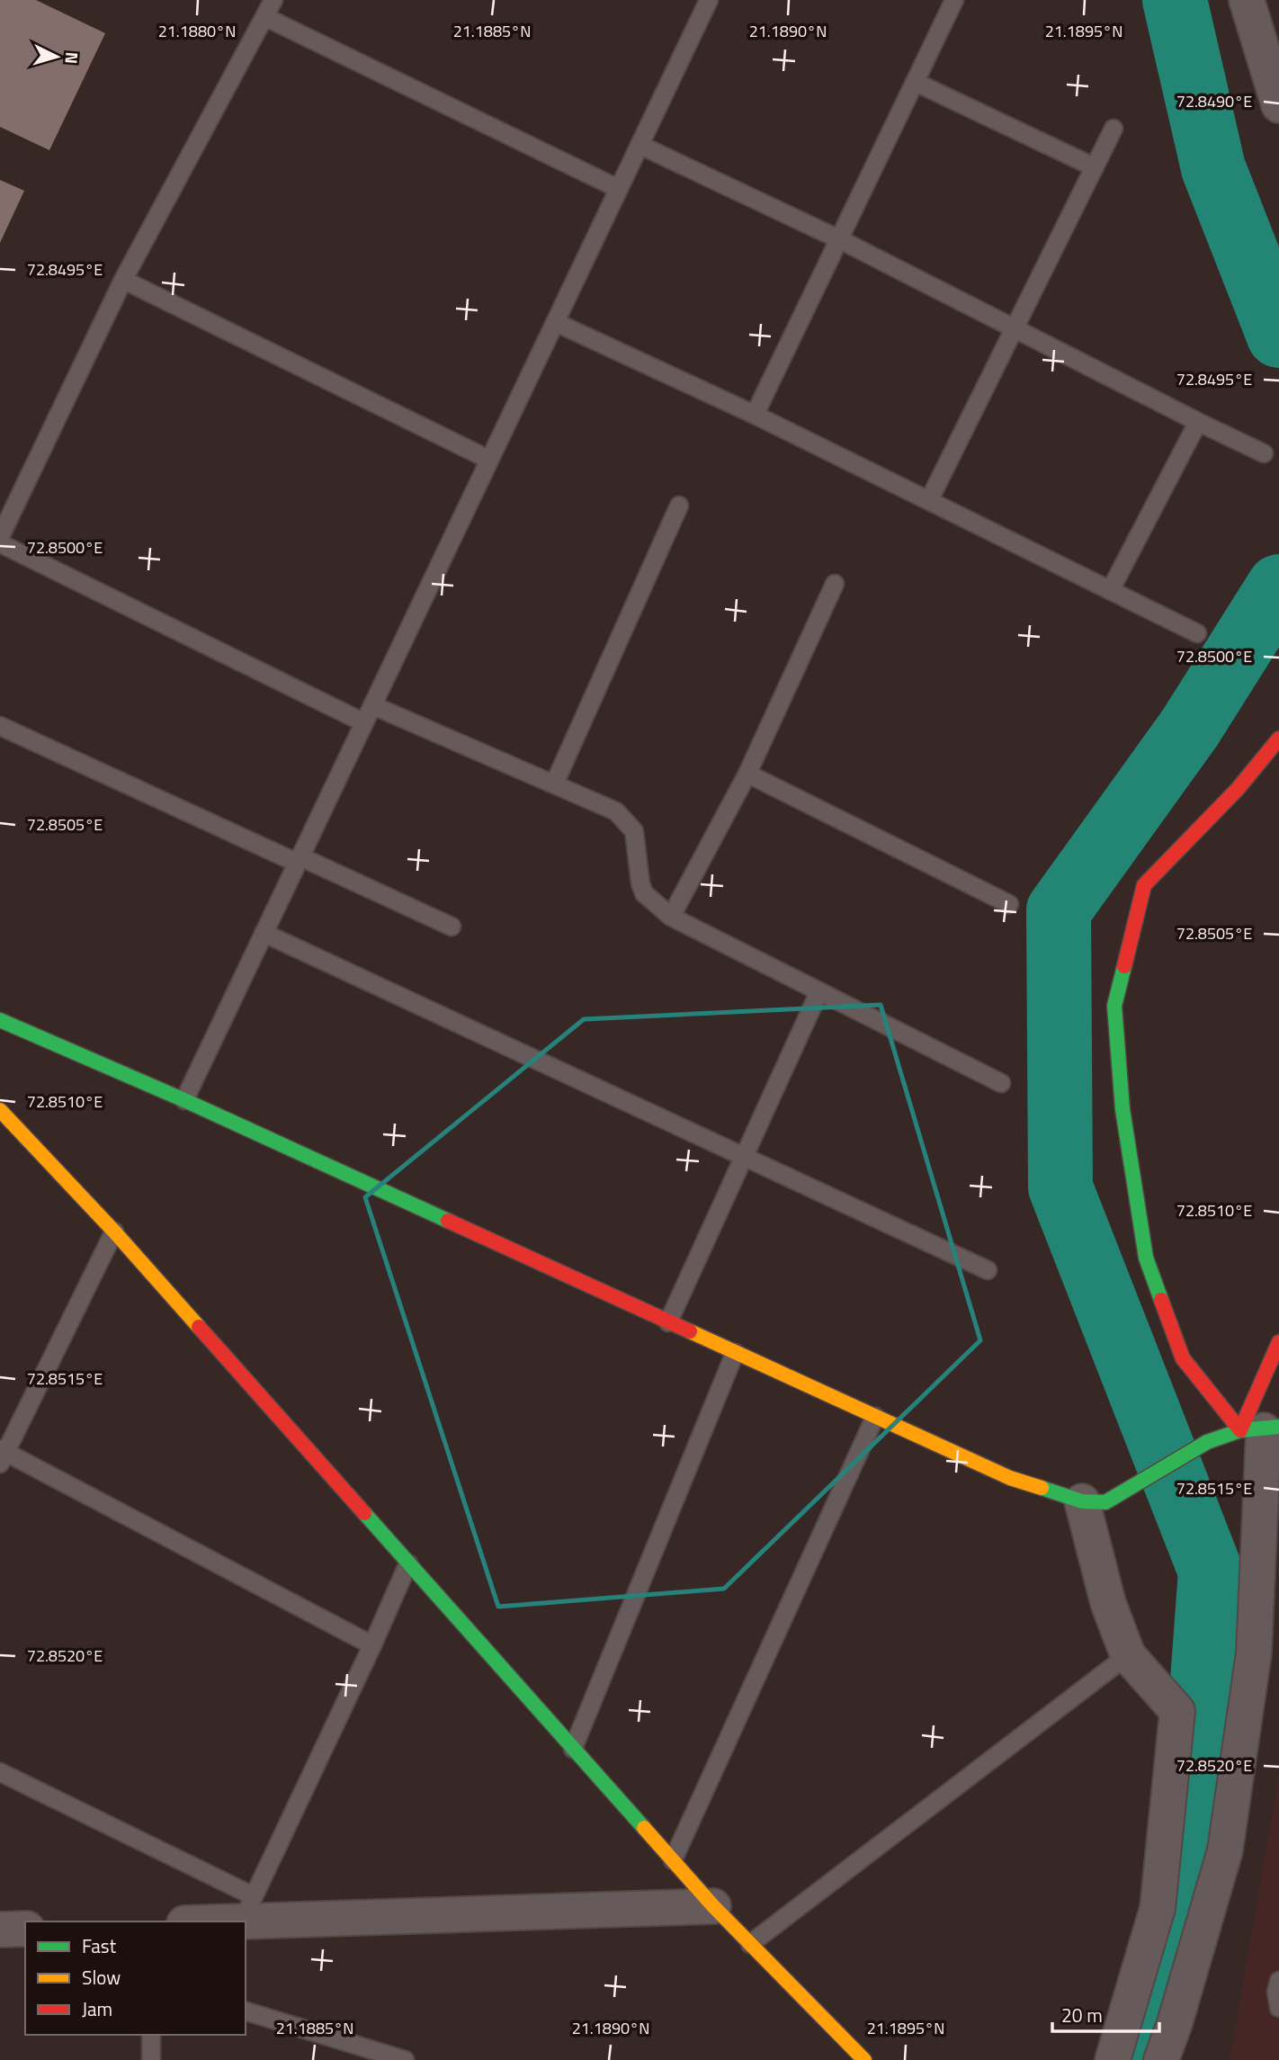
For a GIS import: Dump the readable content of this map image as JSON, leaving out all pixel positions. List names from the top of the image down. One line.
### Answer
{"legend":["Fast","Slow","Jam"],"scale_bar":"20 m","north":"right","coordinates":["21.1880°N","21.1885°N","21.1890°N","21.1895°N","72.8490°E","72.8495°E","72.8500°E","72.8505°E","72.8510°E","72.8515°E","72.8520°E"]}
